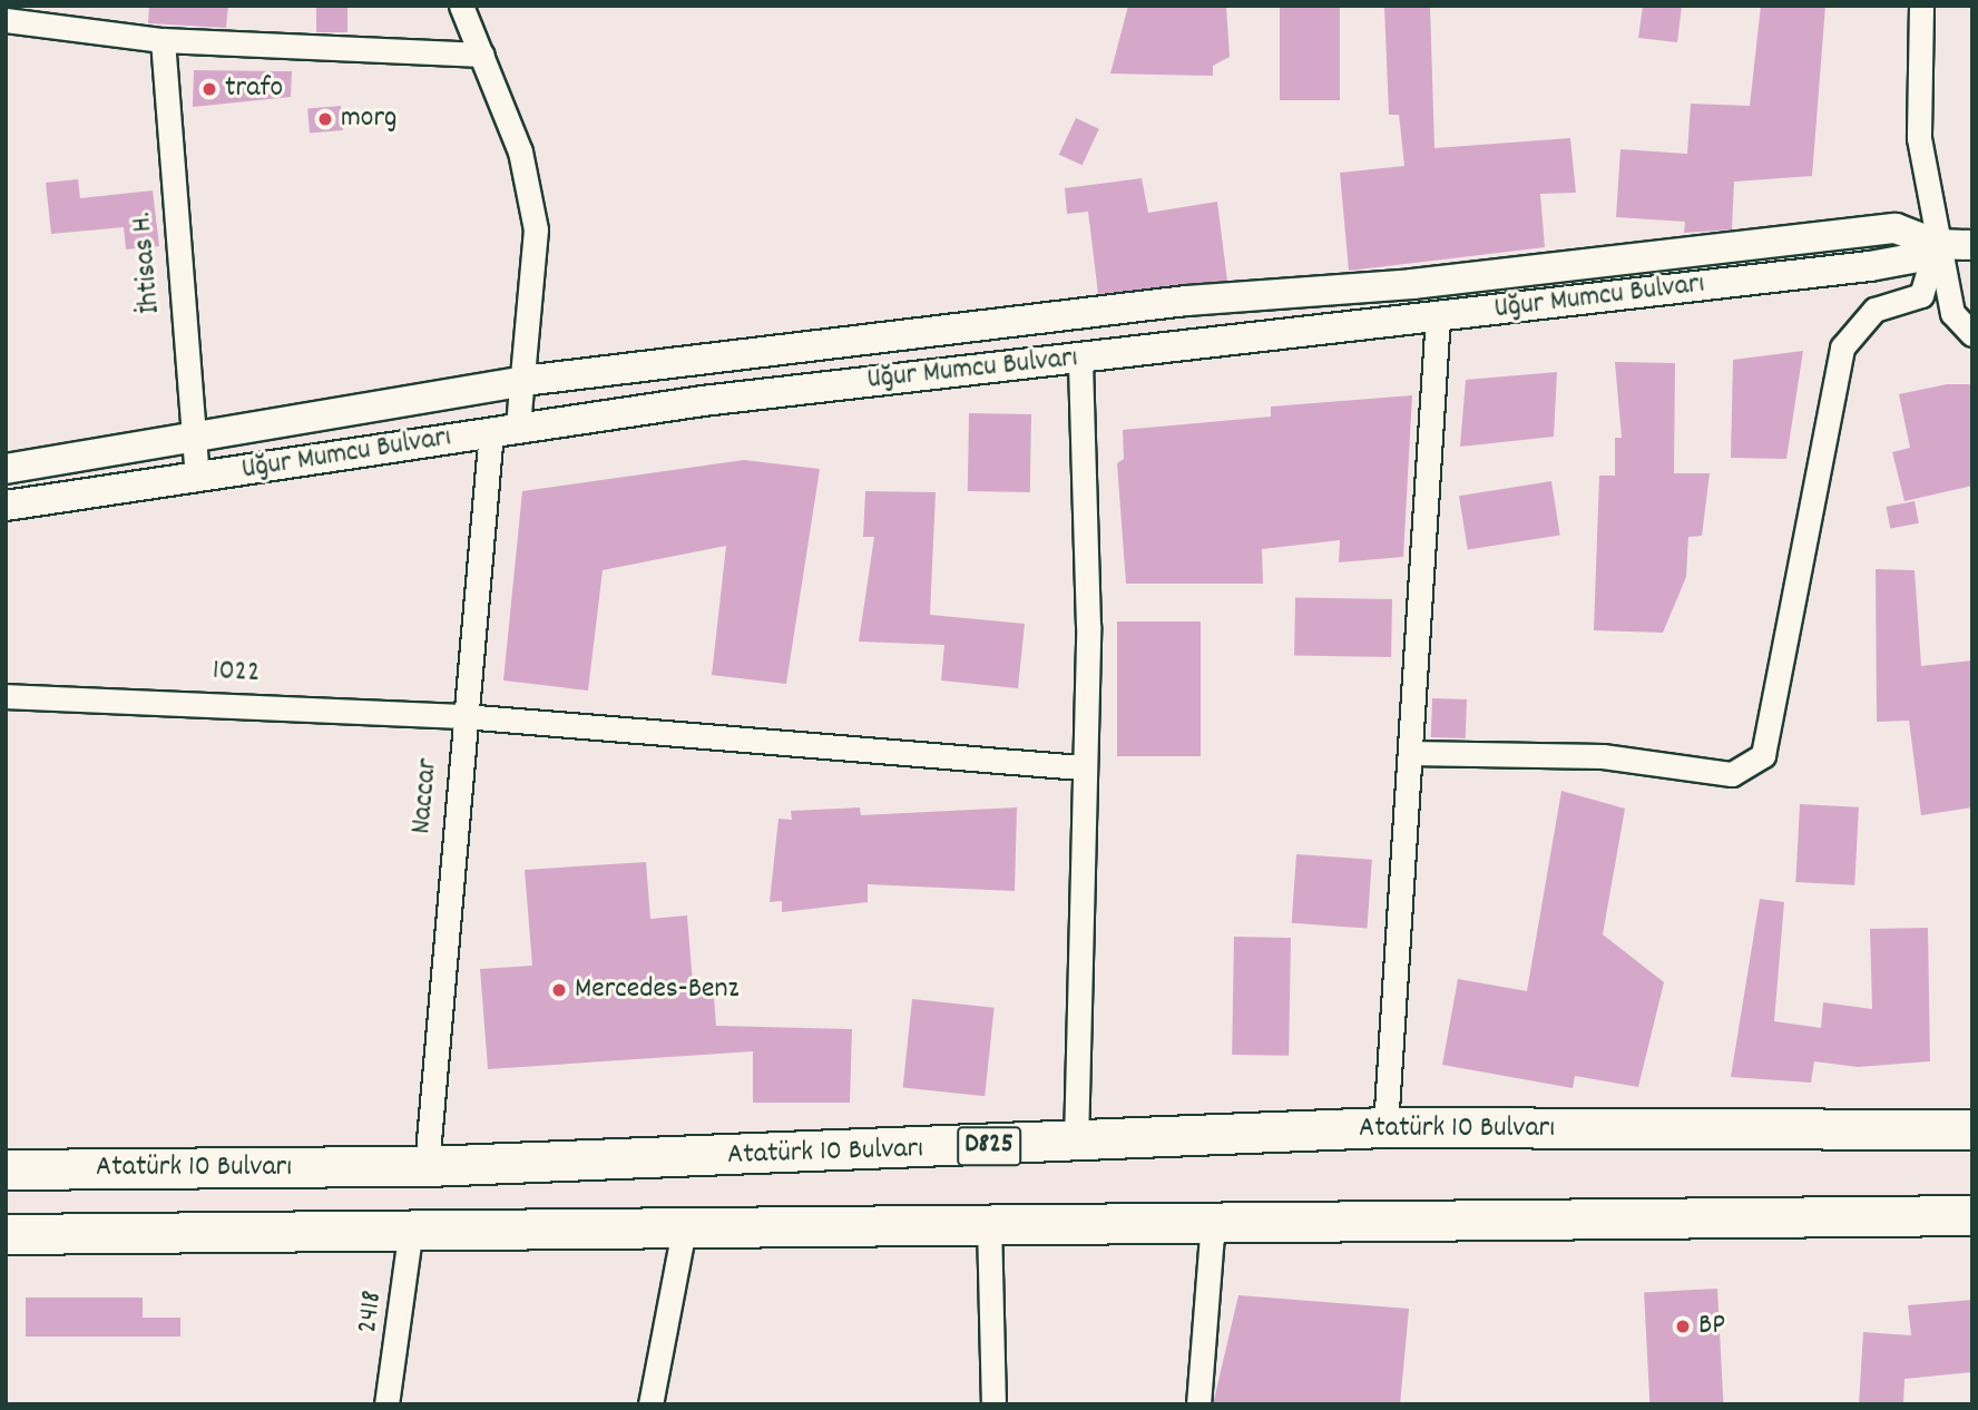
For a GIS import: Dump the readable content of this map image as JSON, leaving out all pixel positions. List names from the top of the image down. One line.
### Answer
{"streets":{"highway":["Atatürk 10 Bulvarı","D825"],"street":["İhtisas H.","Uğur Mumcu Bulvarı","1022","Naccar","2418"]},"crossings":[["İhtisas H.","Uğur Mumcu Bulvarı"],["Uğur Mumcu Bulvarı","Naccar"],["1022","Naccar"],["Naccar","Atatürk 10 Bulvarı"],["Atatürk 10 Bulvarı","2418"]],"places":["trafo","morg","Mercedes-Benz","BP"]}
